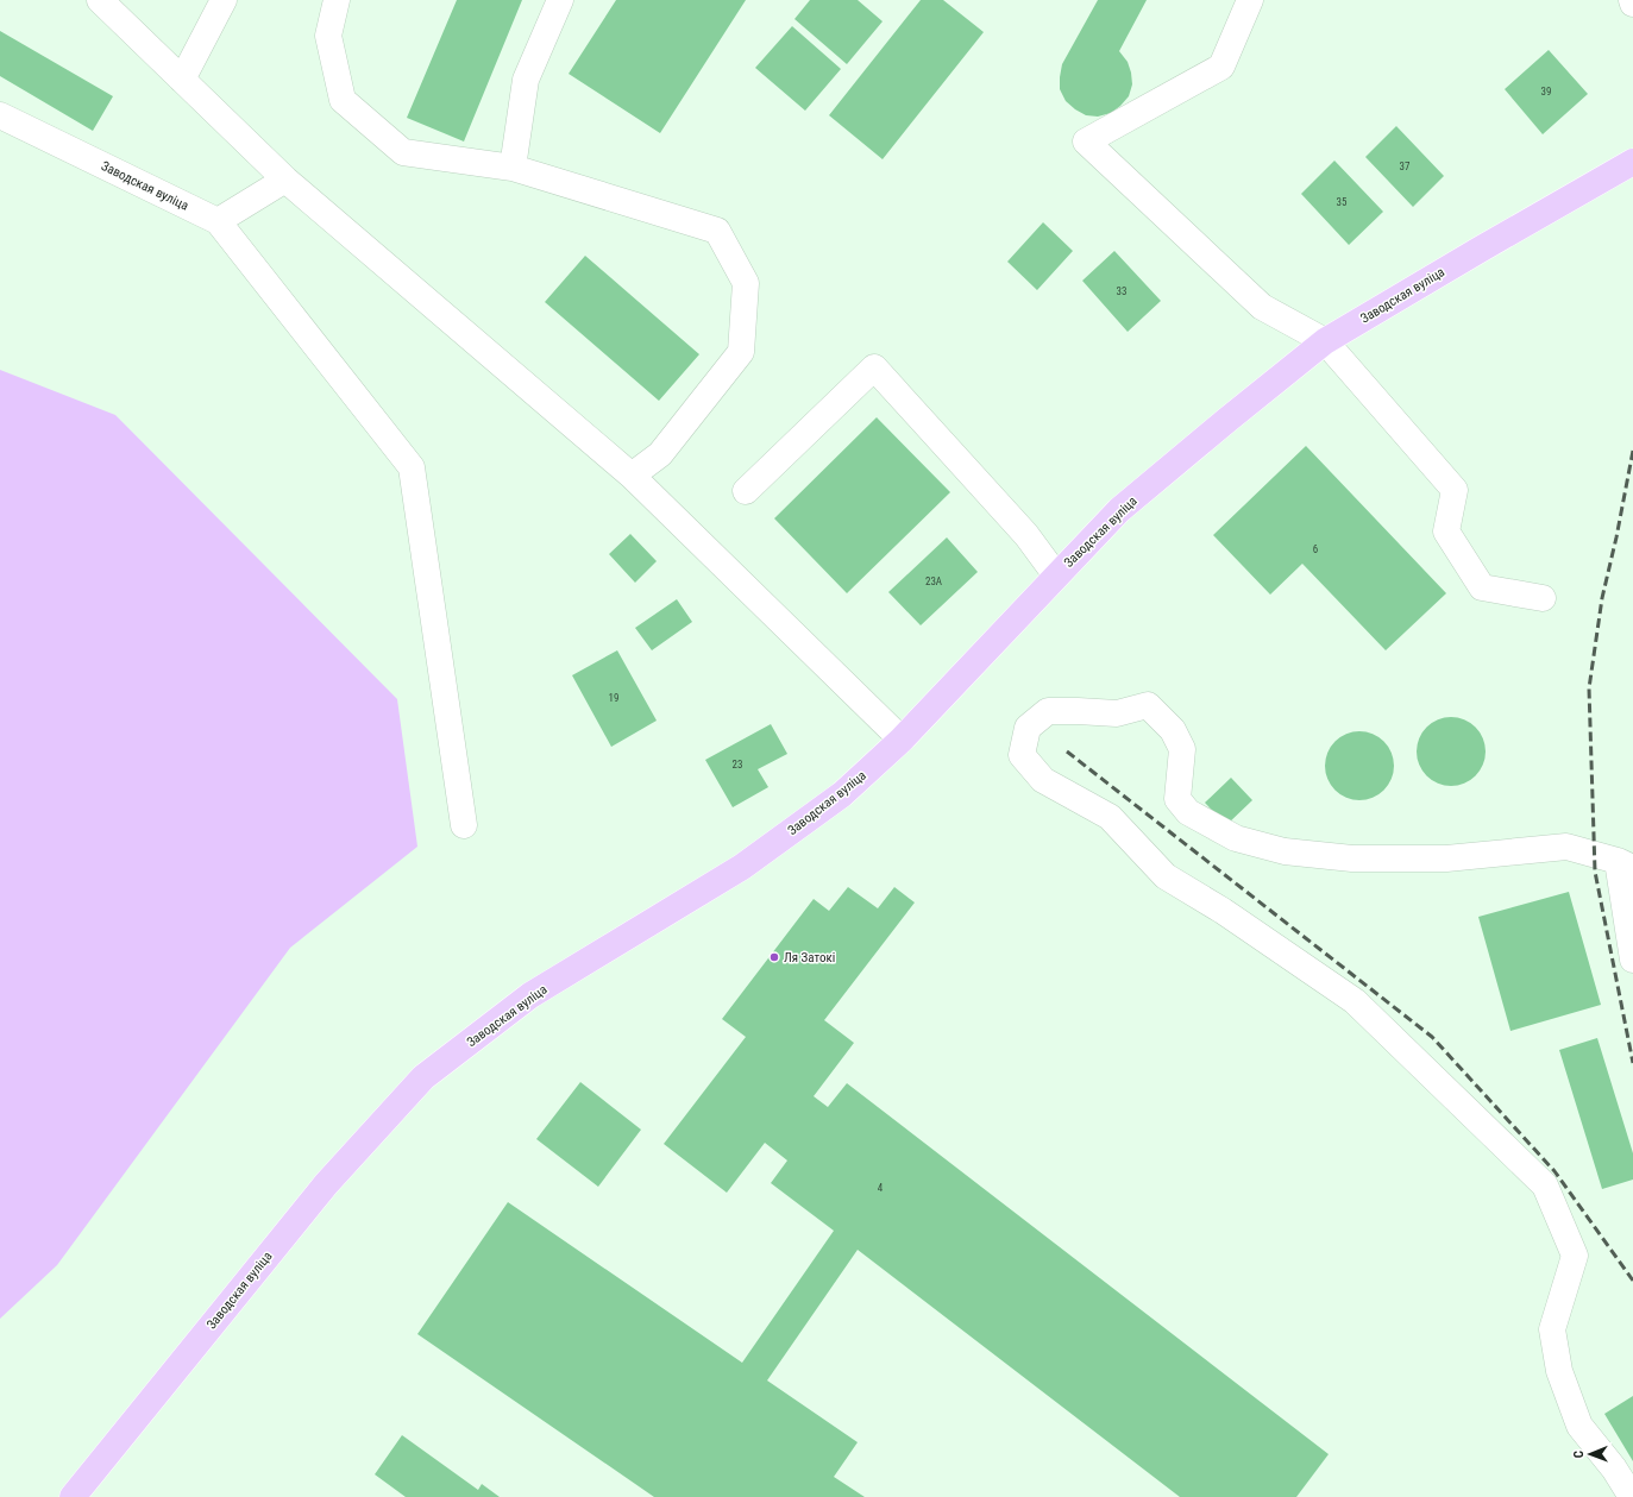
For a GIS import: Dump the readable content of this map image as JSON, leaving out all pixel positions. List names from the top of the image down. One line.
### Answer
{"streets":{"main road":["Заводская вуліца"]},"places":["Ля Затокі"],"house_numbers":["39","37","35","33","6","23А","19","23","4"],"north":"left"}
